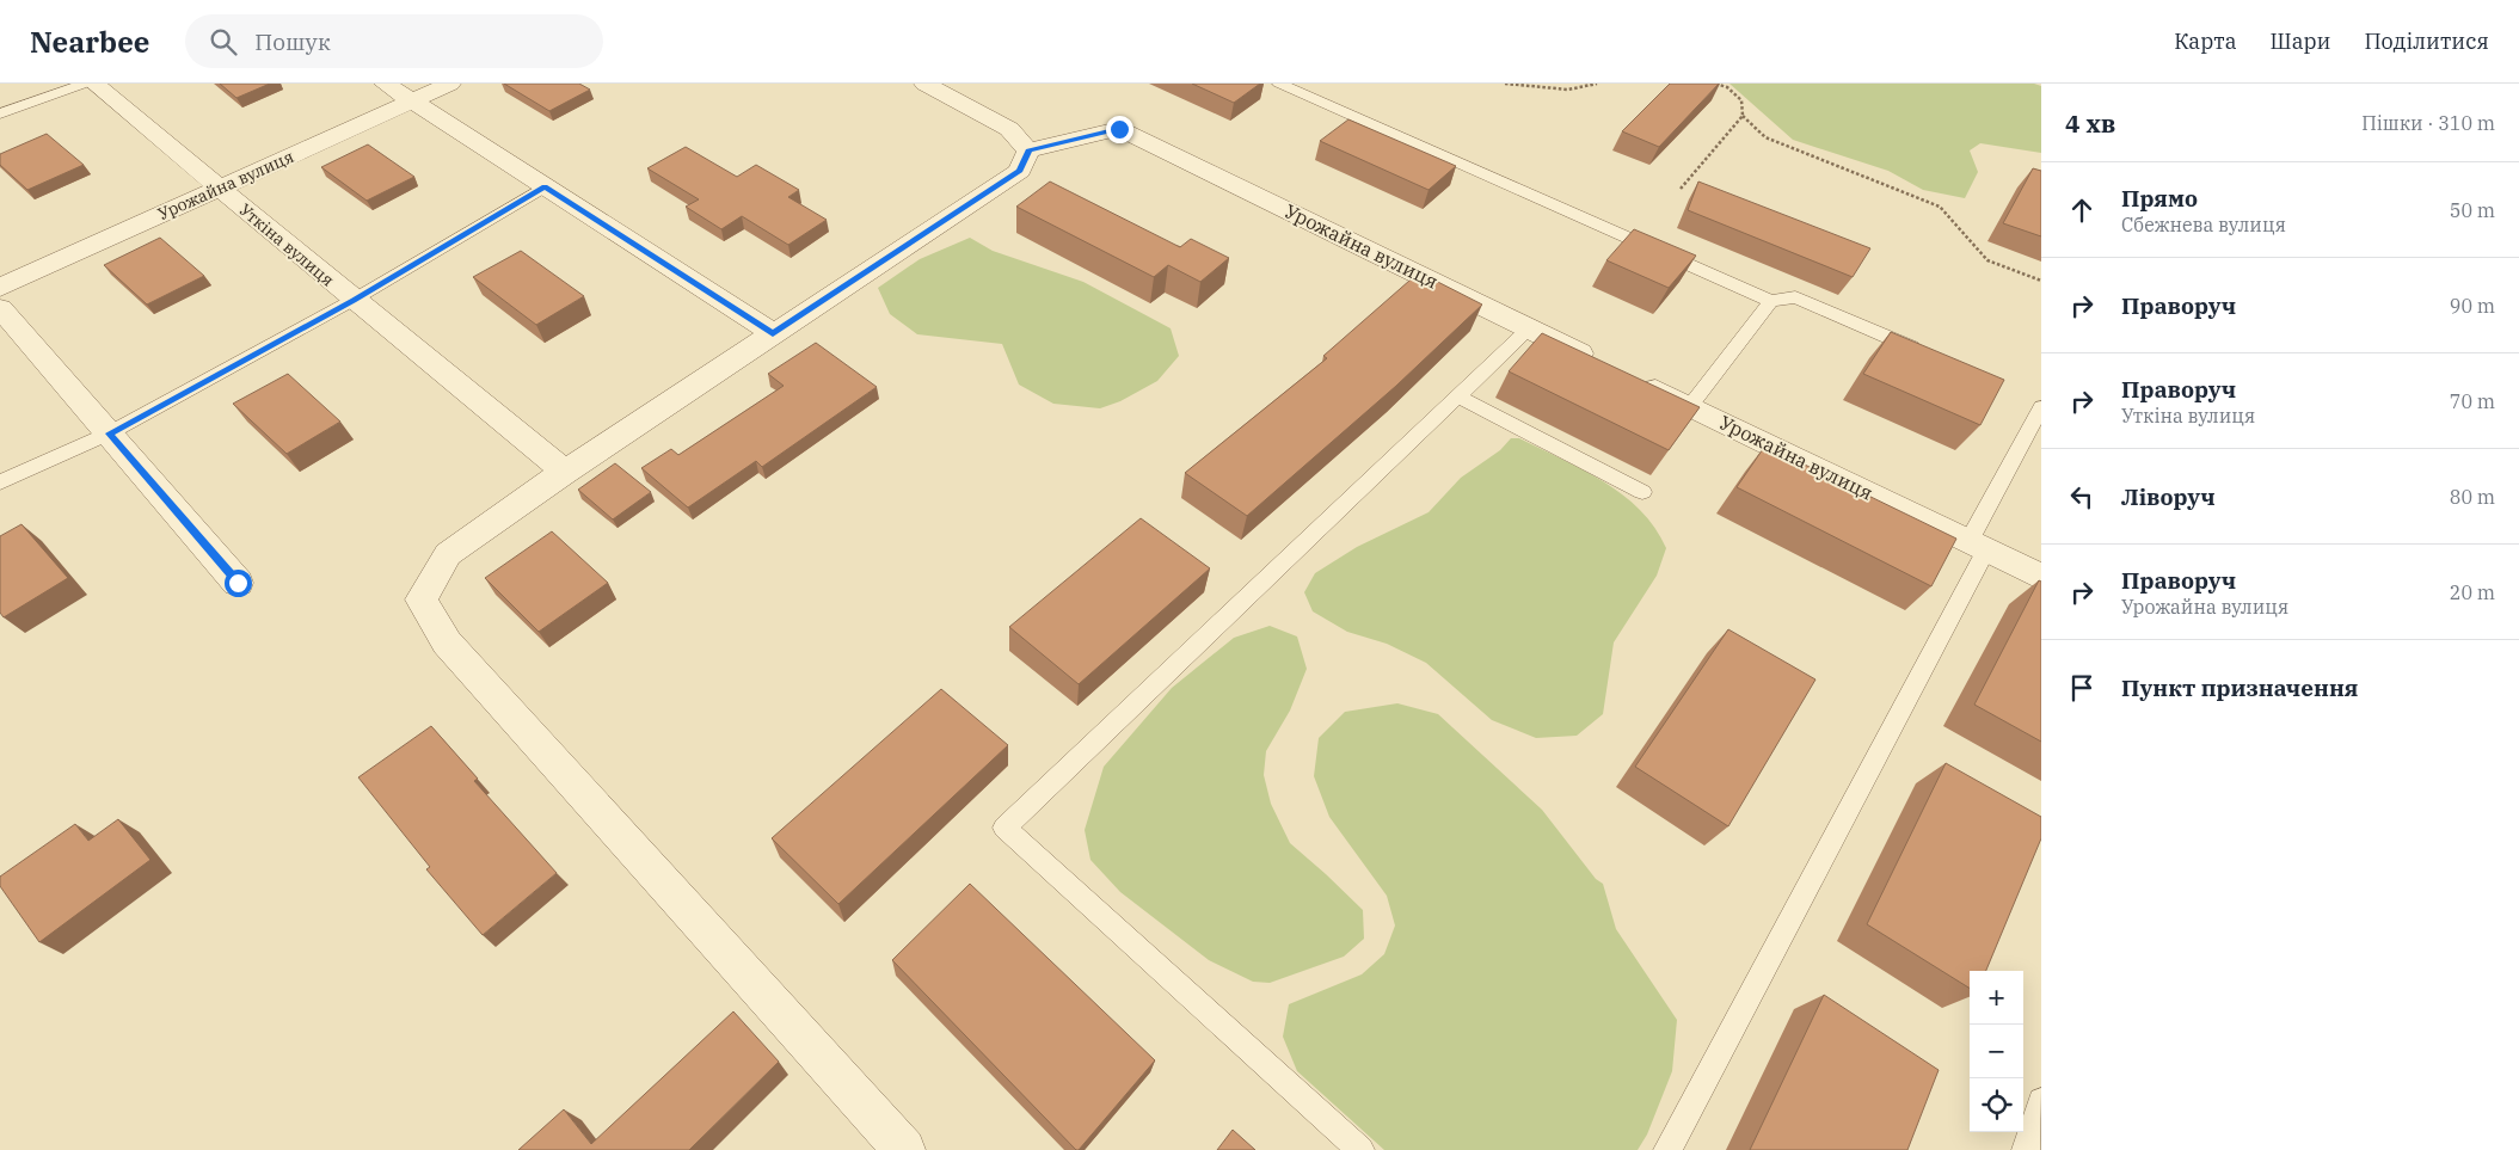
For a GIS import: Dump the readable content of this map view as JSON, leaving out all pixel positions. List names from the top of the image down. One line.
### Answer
{"streets":{"street":["Урожайна вулиця","Уткiна вулиця"]},"crossings":[["Урожайна вулиця","Уткiна вулиця"]],"page":{"header":"Nearbee","search":"Пошук","nav":["Карта","Шари","Поділитися"],"heading":["4 хв","Пішки · 310 m"],"list":[["Прямо","Сбежнева вулиця","50 m"],["Праворуч","90 m"],["Праворуч","Уткiна вулиця","70 m"],["Ліворуч","80 m"],["Праворуч","Урожайна вулиця","20 m"],"Пункт призначення"],"map_buttons":["+","−"]}}
